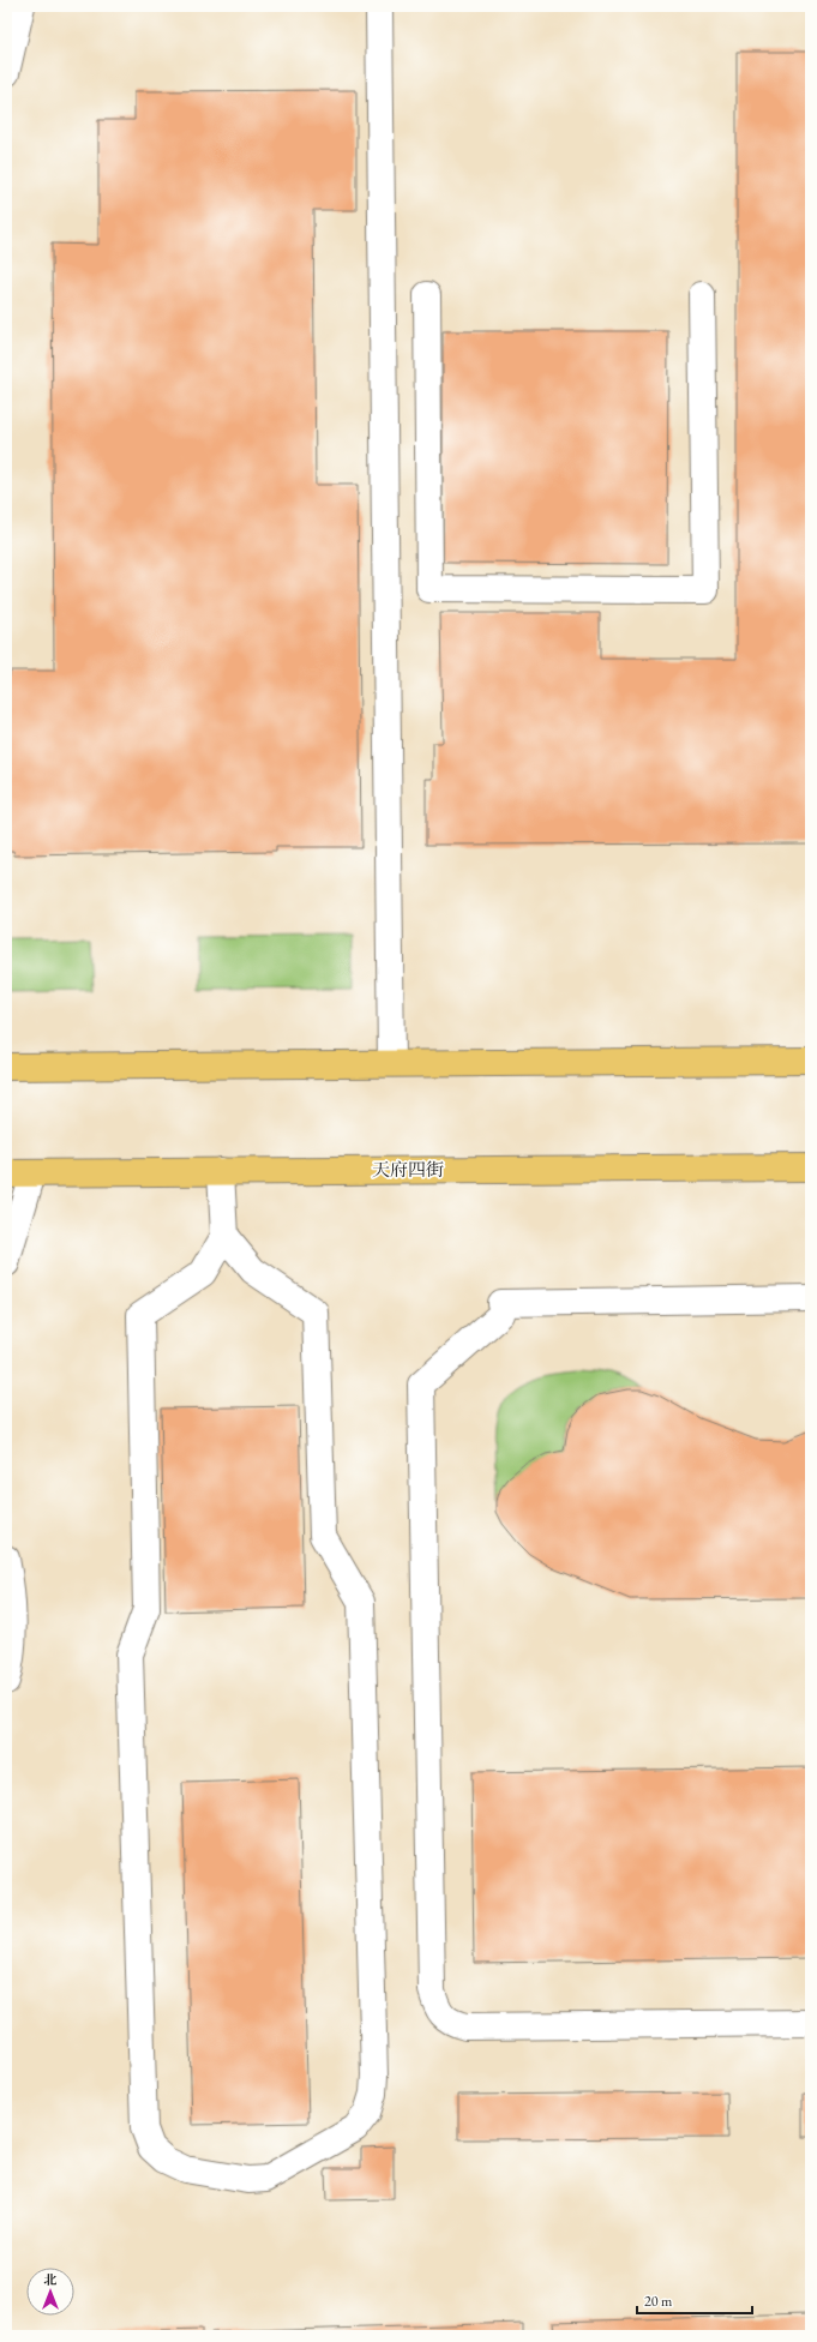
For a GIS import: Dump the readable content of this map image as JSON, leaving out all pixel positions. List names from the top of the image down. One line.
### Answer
{"streets":{"main road":["天府四街"]},"scale_bar":"20 m","north":"top"}
